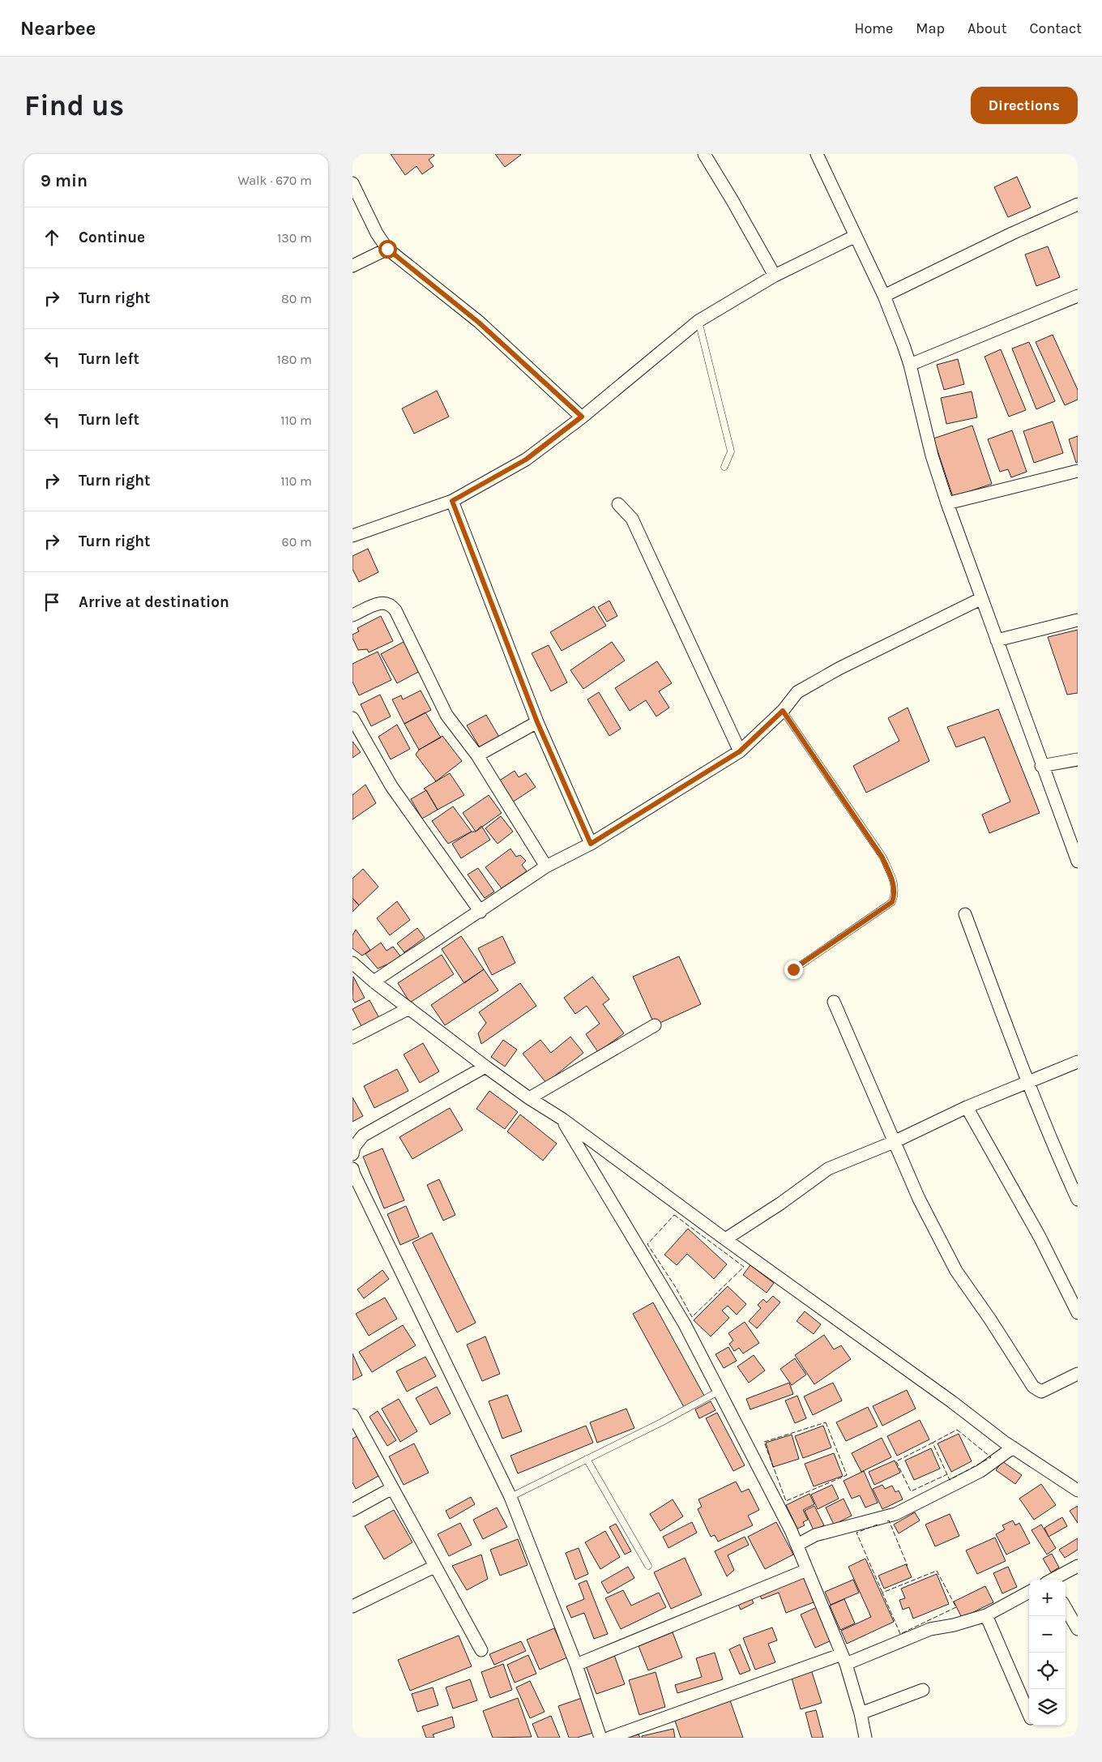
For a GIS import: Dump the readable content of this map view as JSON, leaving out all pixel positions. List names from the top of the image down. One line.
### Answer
{"page":{"header":"Nearbee","nav":["Home","Map","About","Contact"],"buttons":"Directions","title":"Find us","heading":["9 min","Walk · 670 m"],"list":[["Continue","130 m"],["Turn right","80 m"],["Turn left","180 m"],["Turn left","110 m"],["Turn right","110 m"],["Turn right","60 m"],"Arrive at destination"],"map_buttons":["+","−"]}}
